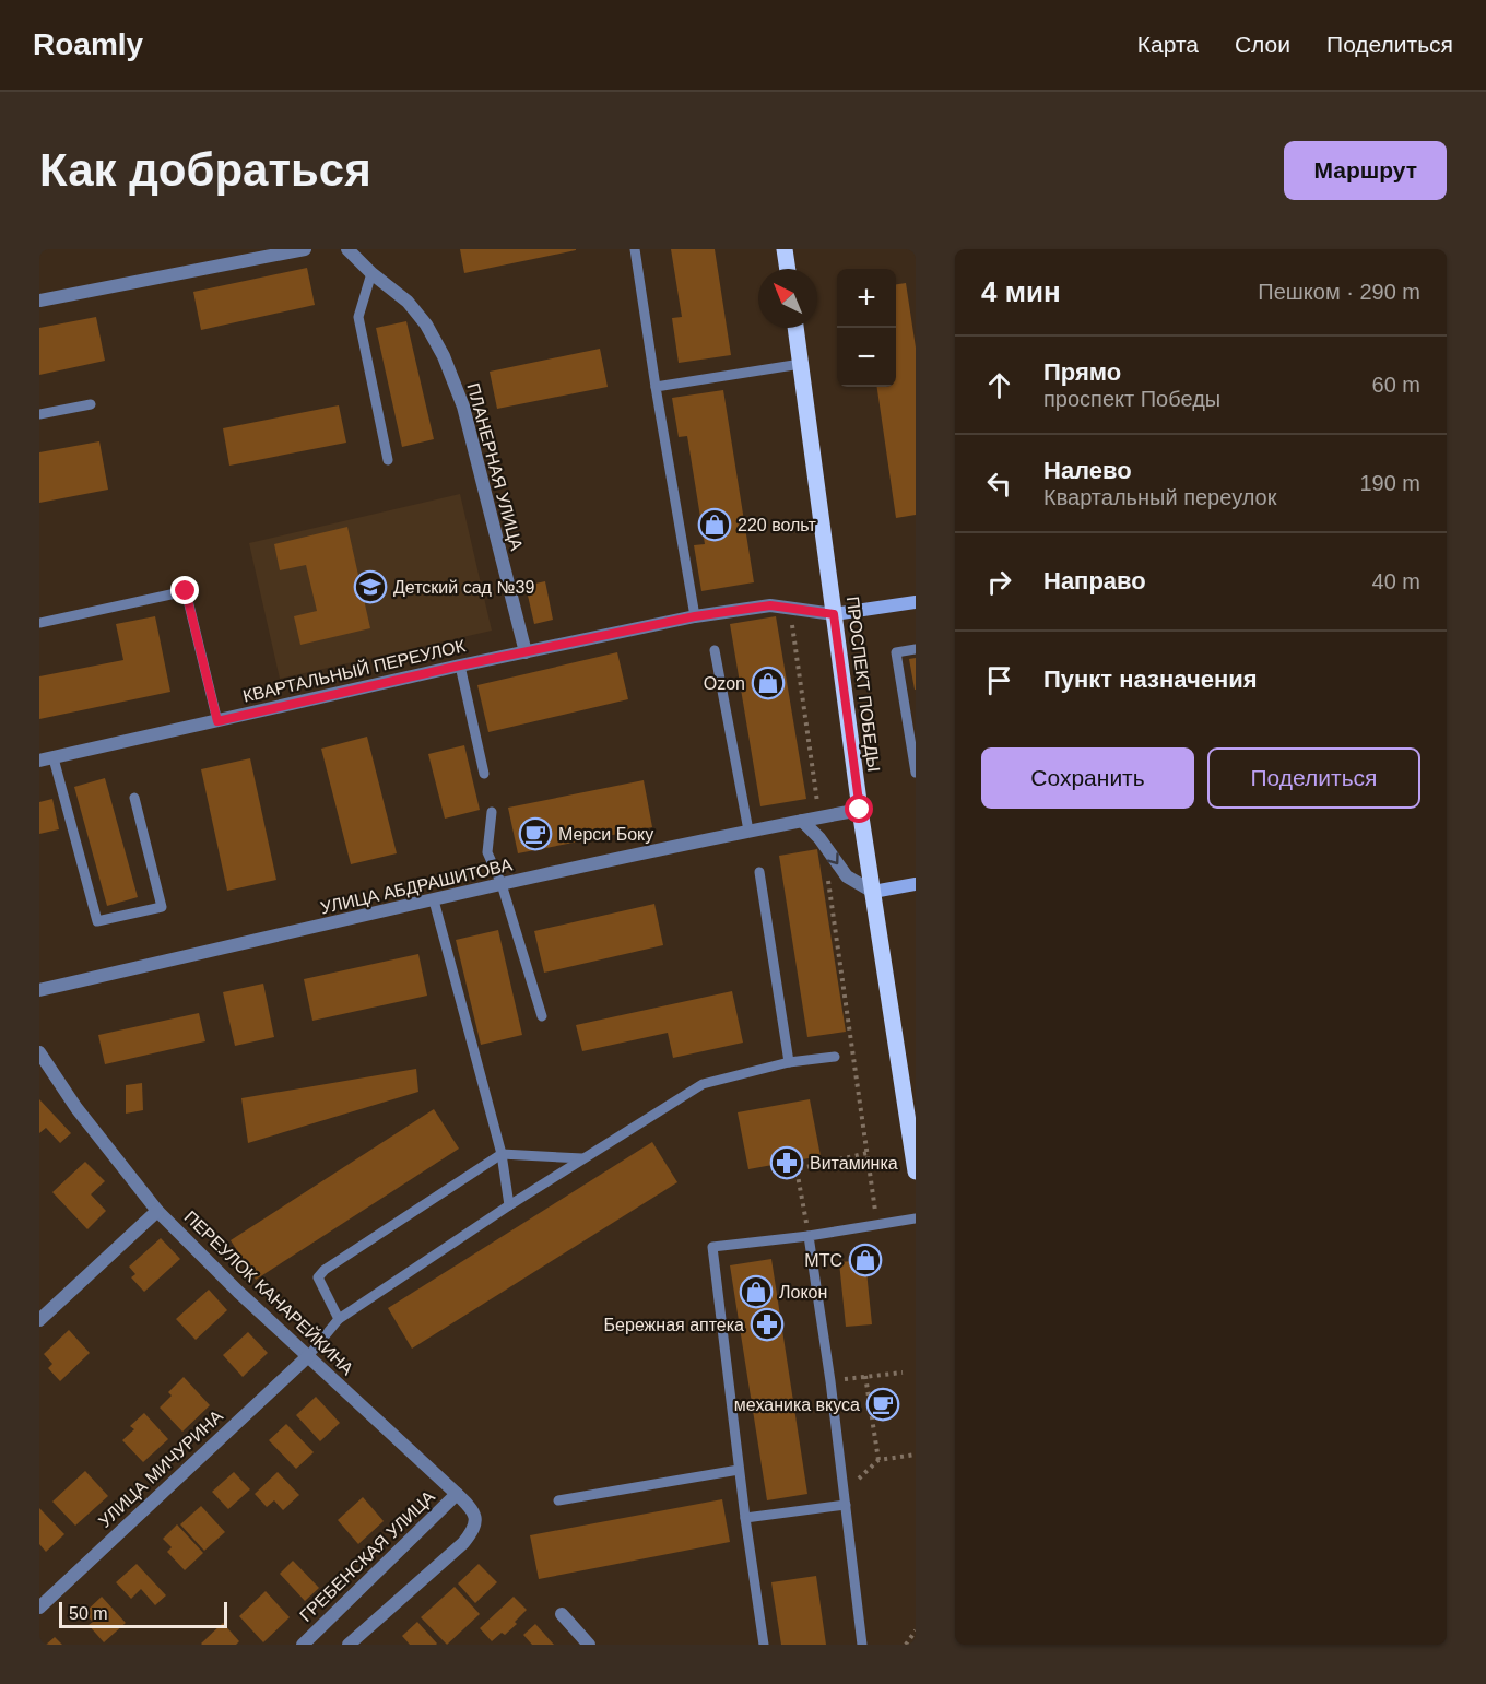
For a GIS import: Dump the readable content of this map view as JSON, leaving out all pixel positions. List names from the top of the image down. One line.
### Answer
{"streets":{"main road":["ПРОСПЕКТ ПОБЕДЫ"],"street":["ПЛАНЕРНАЯ УЛИЦА","КВАРТАЛЬНЫЙ ПЕРЕУЛОК","УЛИЦА АБДРАШИТОВА","ПЕРЕУЛОК КАНАРЕЙКИНА","УЛИЦА МИЧУРИНА","ГРЕБЕНСКАЯ УЛИЦА"]},"crossings":[["ПЛАНЕРНАЯ УЛИЦА","КВАРТАЛЬНЫЙ ПЕРЕУЛОК"],["КВАРТАЛЬНЫЙ ПЕРЕУЛОК","ПРОСПЕКТ ПОБЕДЫ"],["ПРОСПЕКТ ПОБЕДЫ","УЛИЦА АБДРАШИТОВА"],["ПЕРЕУЛОК КАНАРЕЙКИНА","УЛИЦА МИЧУРИНА"],["ПЕРЕУЛОК КАНАРЕЙКИНА","ГРЕБЕНСКАЯ УЛИЦА"]],"places":{"shop":["220 вольт","Ozon","МТС","Локон"],"school or university":["Детский сад №39"],"cafe":["Мерси Боку","механика вкуса"],"pharmacy":["Витаминка","Бережная аптека"]},"scale_bar":"50 m","north":"top left","page":{"header":"Roamly","nav":["Карта","Слои","Поделиться"],"buttons":["Маршрут",["Сохранить","Поделиться"]],"title":"Как добраться","heading":["4 мин","Пешком · 290 m"],"map_buttons":["+","−"],"list":[["Прямо","проспект Победы","60 m"],["Налево","Квартальный переулок","190 m"],["Направо","40 m"],"Пункт назначения"],"scale":"50 m"}}
